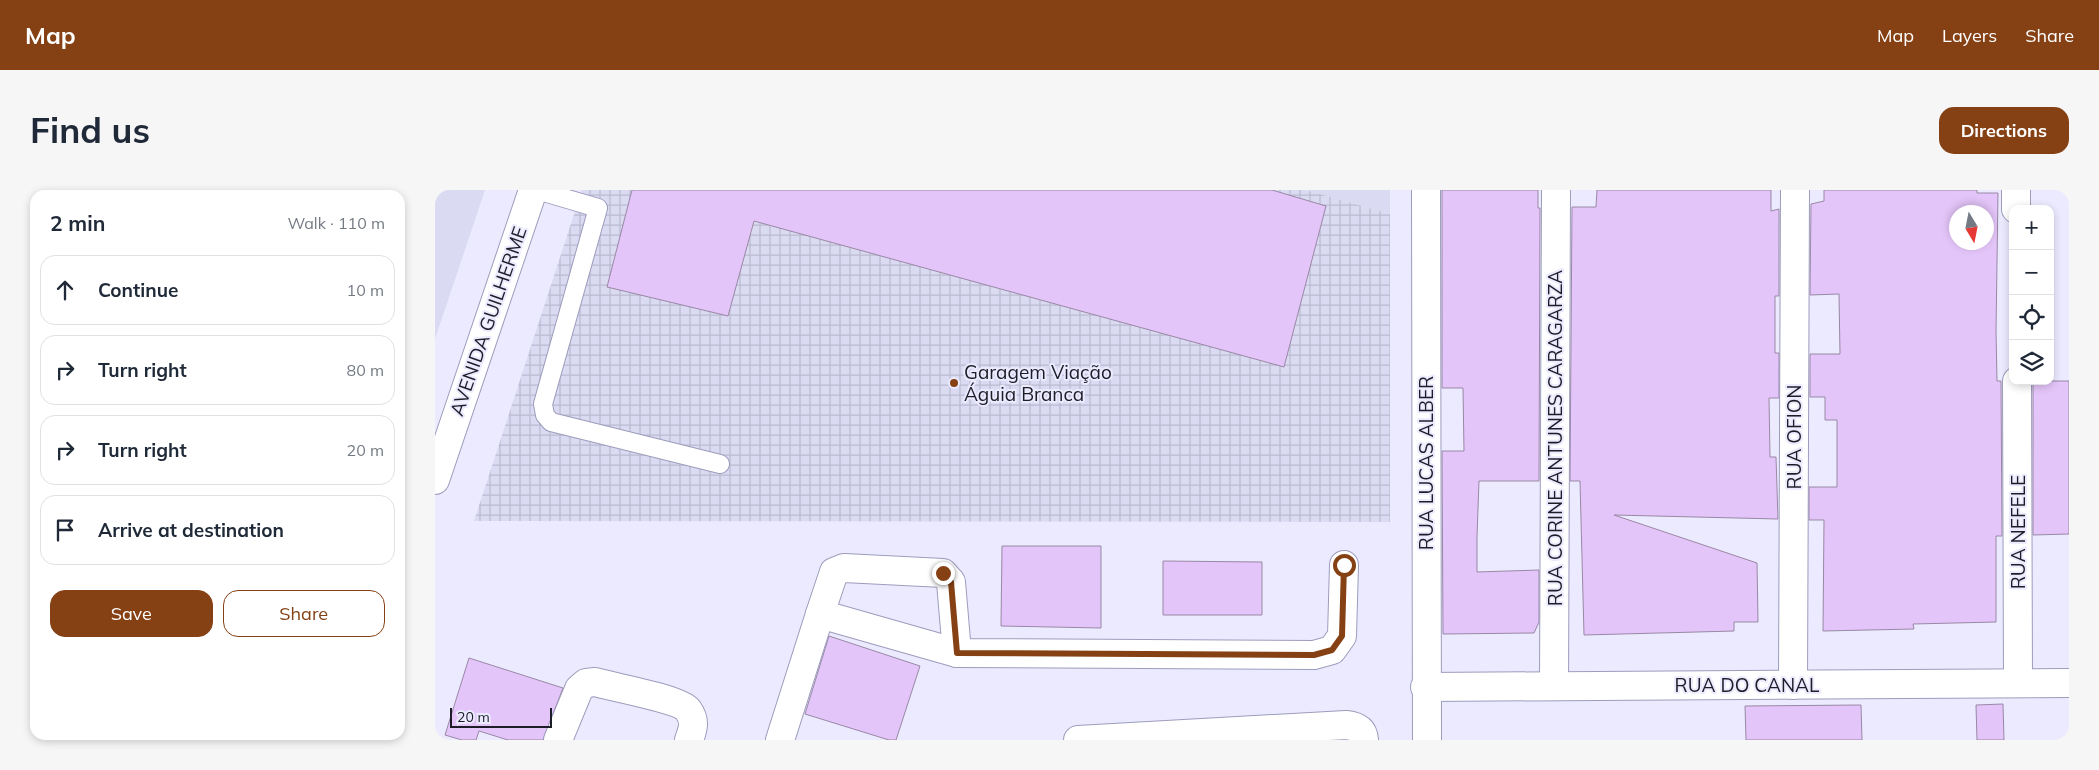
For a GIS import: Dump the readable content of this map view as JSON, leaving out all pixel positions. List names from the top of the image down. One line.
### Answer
{"streets":{"street":["AVENIDA GUILHERME","RUA OFION","RUA CORINE ANTUNES CARAGARZA","RUA LUCAS ALBER","RUA NEFELE","RUA DO CANAL"]},"crossings":[["RUA OFION","RUA DO CANAL"],["RUA CORINE ANTUNES CARAGARZA","RUA DO CANAL"],["RUA LUCAS ALBER","RUA DO CANAL"],["RUA NEFELE","RUA DO CANAL"]],"places":["Garagem Viação Águia Branca"],"scale_bar":"20 m","north":"bottom","page":{"header":"Map","nav":["Map","Layers","Share"],"buttons":["Directions",["Save","Share"]],"title":"Find us","heading":["2 min","Walk · 110 m"],"map_buttons":["+","−"],"list":[["Continue","10 m"],["Turn right","80 m"],["Turn right","20 m"],"Arrive at destination"],"scale":"20 m"}}
